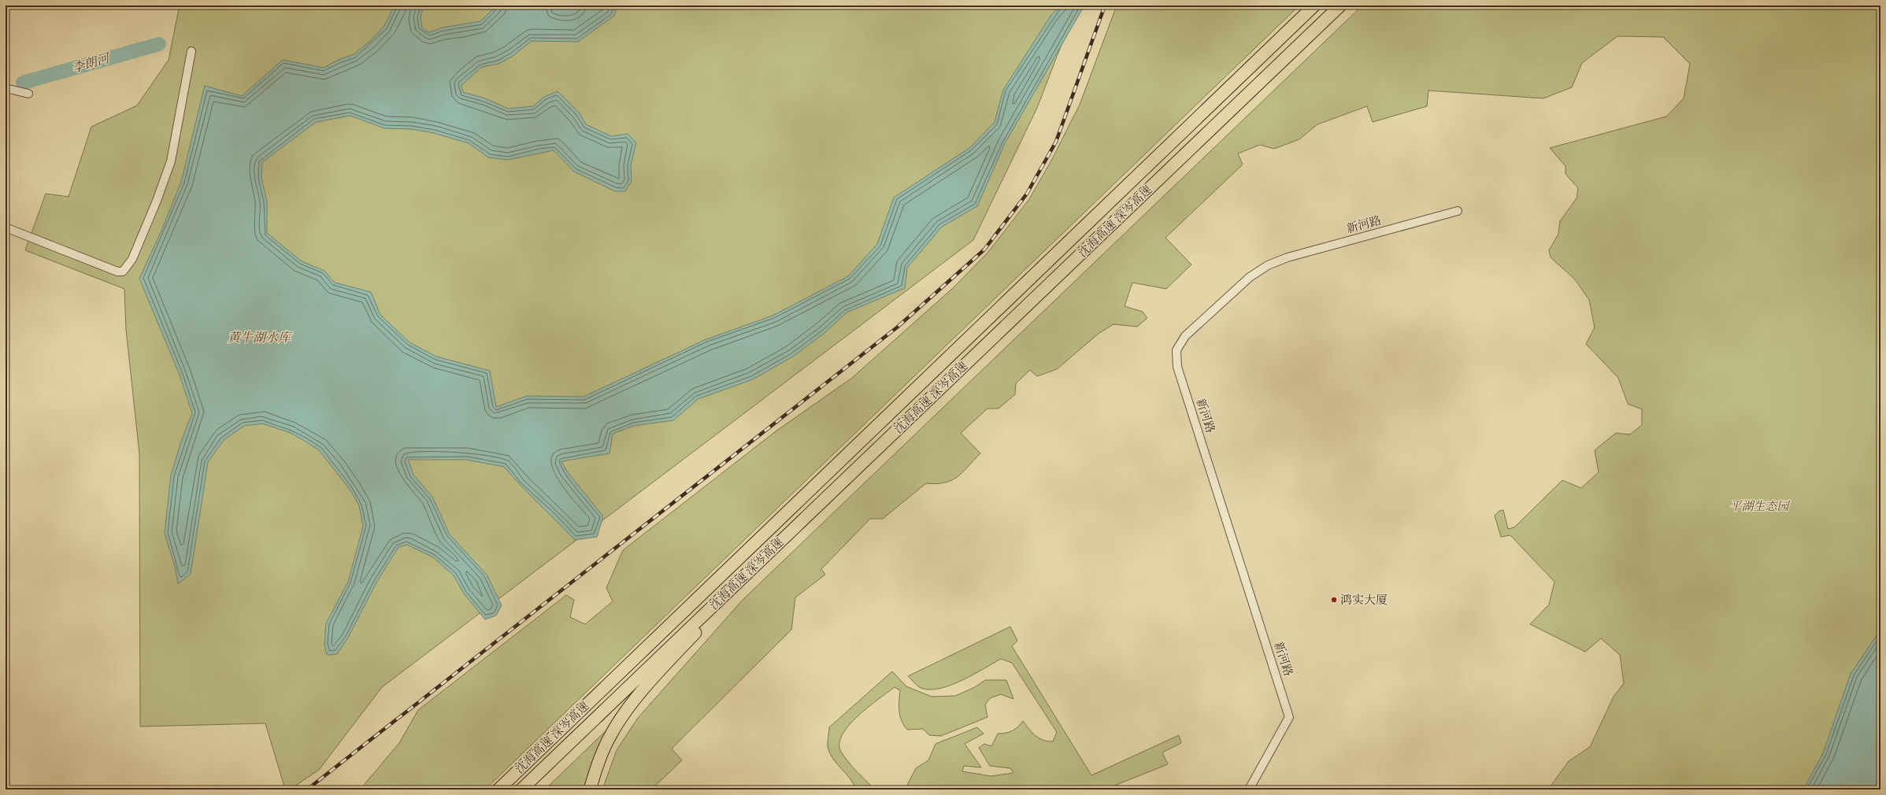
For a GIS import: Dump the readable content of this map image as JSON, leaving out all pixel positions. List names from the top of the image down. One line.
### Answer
{"streets":{"highway":["沈海高速 深岑高速"],"street":["新河路"]},"water":["李朗河","黄牛湖水库"],"parks":["平湖生态园"],"places":["鸿实大厦"]}
